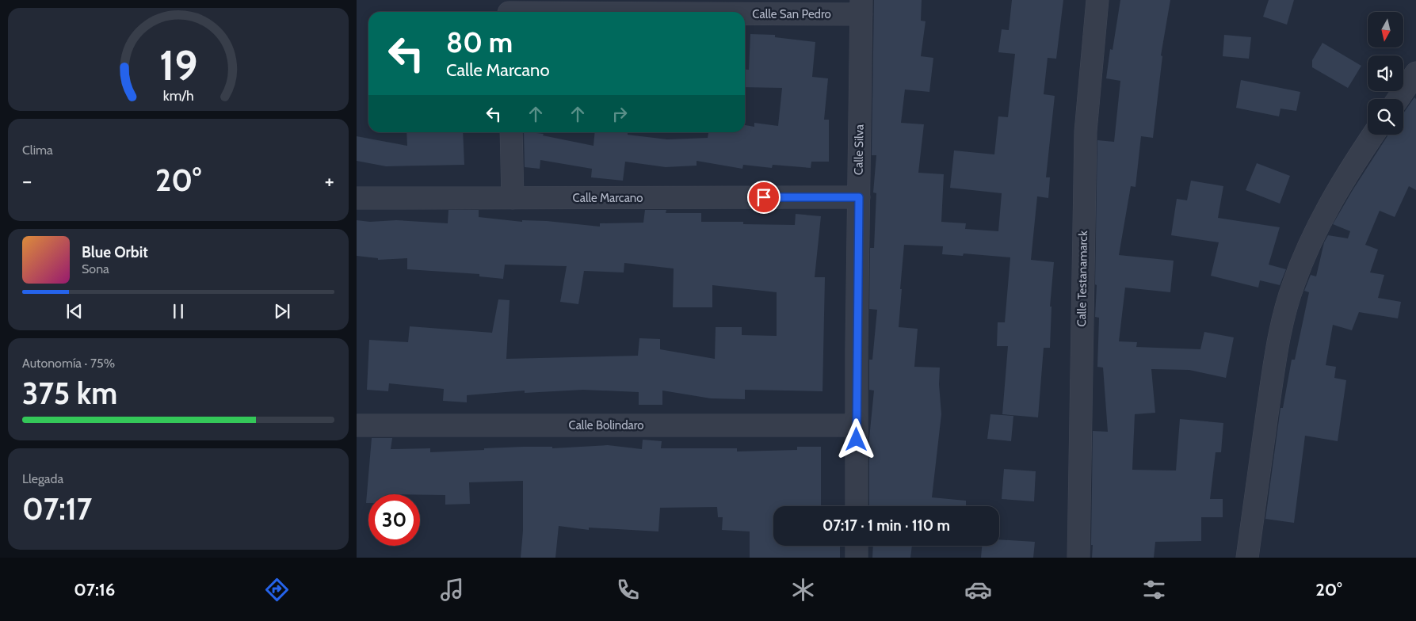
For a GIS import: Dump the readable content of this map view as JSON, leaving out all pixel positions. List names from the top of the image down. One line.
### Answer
{"streets":{"street":["Calle San Pedro","Calle Silva","Calle Marcano","Calle Testanamarck","Calle Bolindaro"]},"crossings":[["Calle San Pedro","Calle Silva"],["Calle Silva","Calle Marcano"],["Calle Silva","Calle Bolindaro"]],"north":"bottom","page":{"turn":["80 m","Calle Marcano"],"tile":["Clima",["Autonomía · 75%","375 km"],["Llegada","07:17"]],"heat":["−","20°","+"],"song":["Blue Orbit","Sona"],"limit":"30","trip":"07:17 · 1 min · 110 m","tabs":["07:16","20°"],"gauge":["19","km/h"]}}
